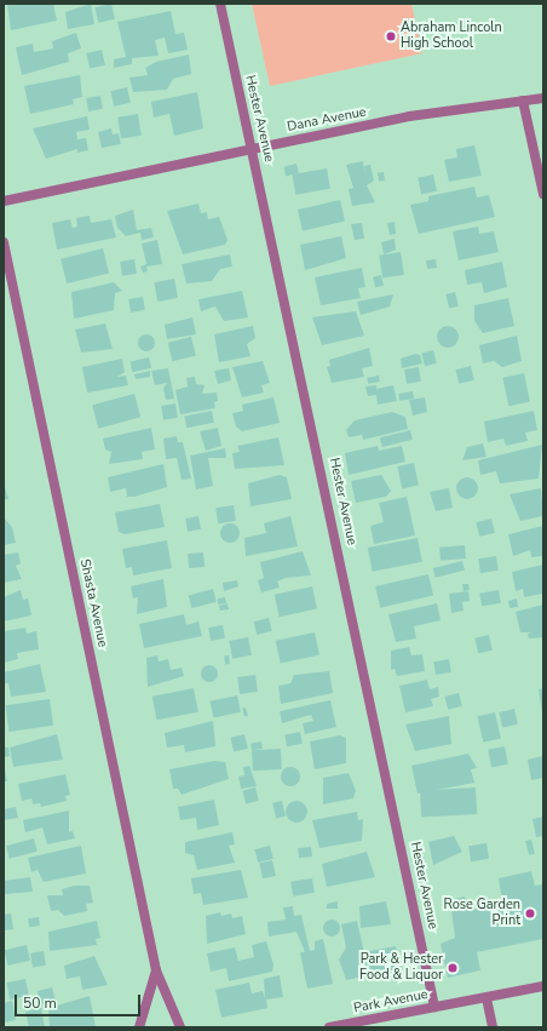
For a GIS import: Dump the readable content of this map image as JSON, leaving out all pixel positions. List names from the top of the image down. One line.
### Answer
{"streets":{"street":["Hester Avenue","Dana Avenue","Shasta Avenue","Park Avenue"]},"crossings":[["Hester Avenue","Dana Avenue"],["Hester Avenue","Park Avenue"]],"places":["Abraham Lincoln High School","Rose Garden Print","Park & Hester Food & Liquor"],"scale_bar":"50 m"}
